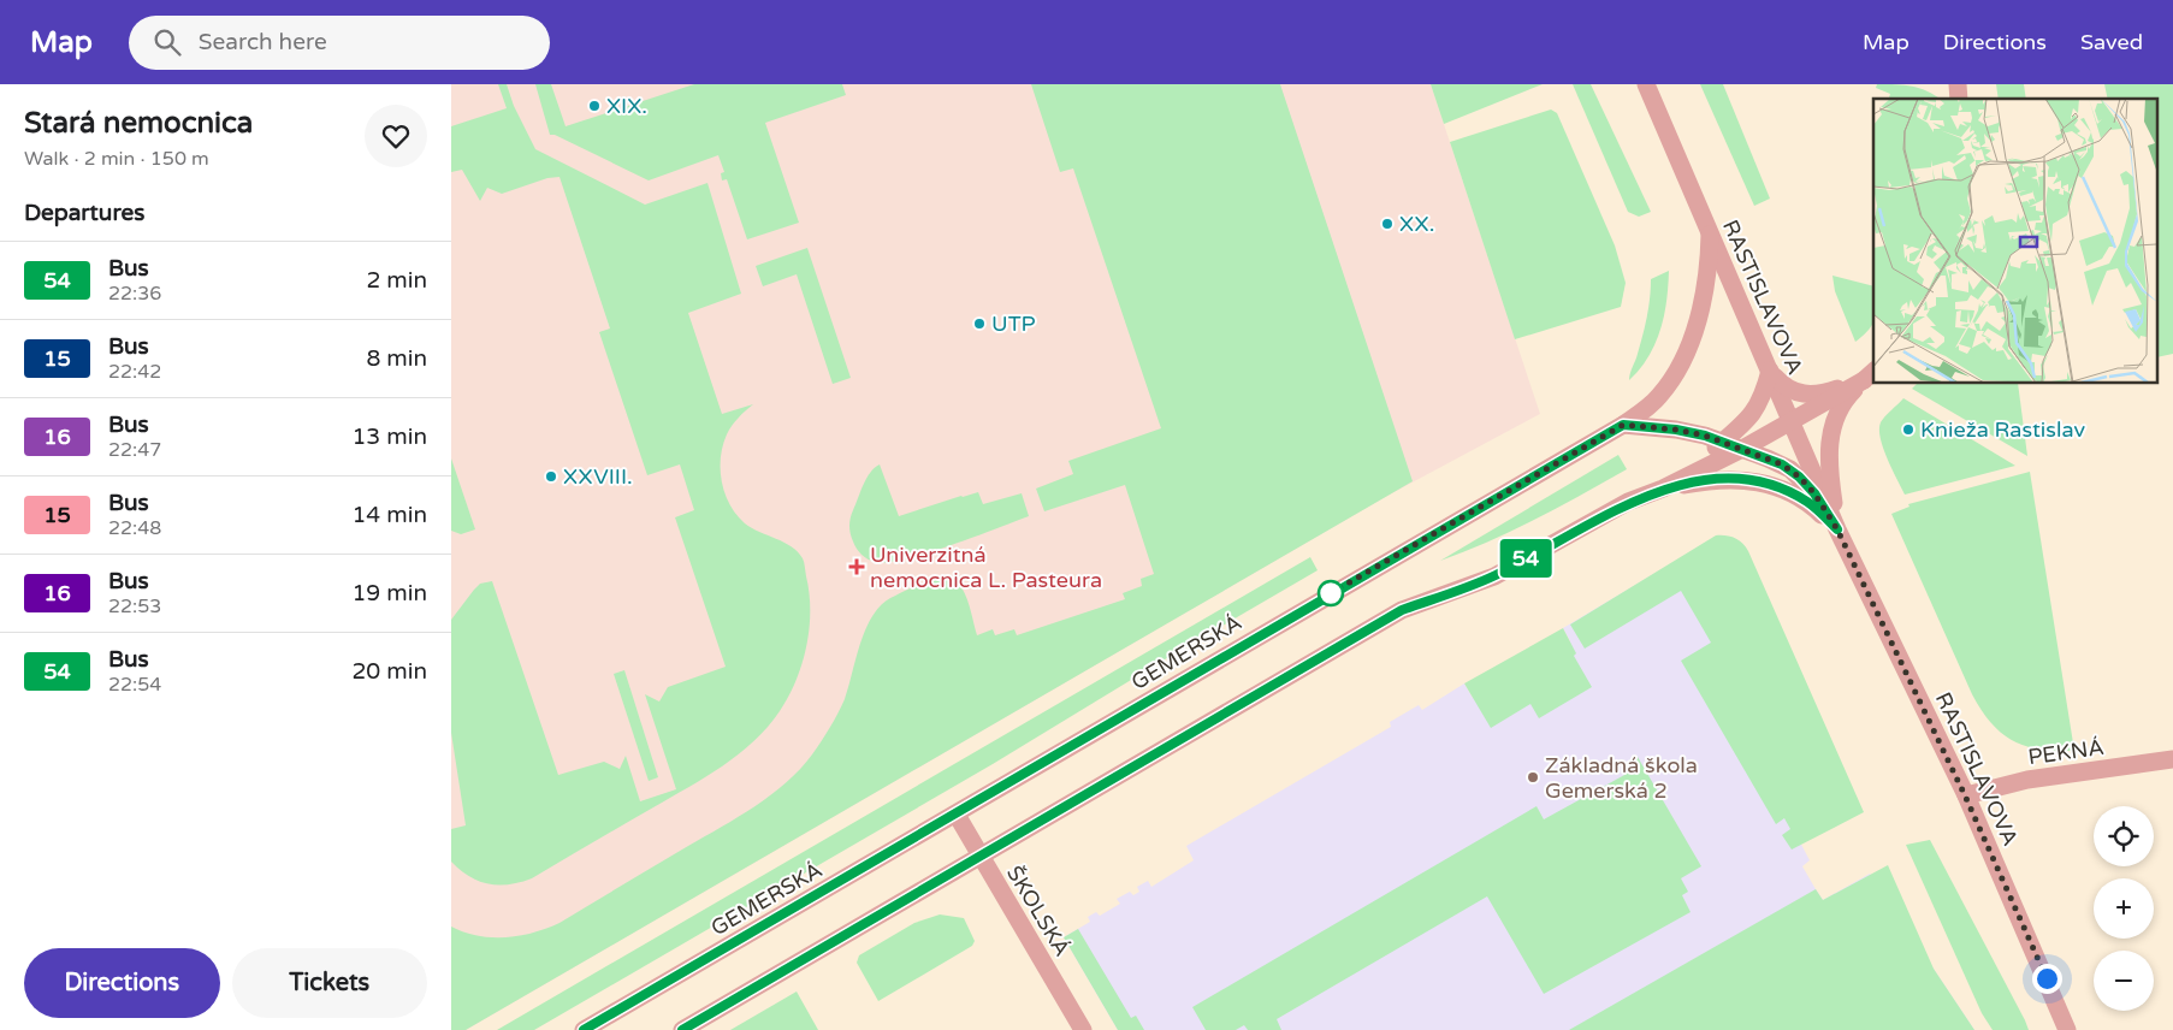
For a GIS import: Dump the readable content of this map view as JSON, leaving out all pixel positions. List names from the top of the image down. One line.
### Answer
{"streets":{"street":["RASTISLAVOVA","GEMERSKÁ","PEKNÁ","ŠKOLSKÁ"]},"crossings":[["RASTISLAVOVA","GEMERSKÁ"],["RASTISLAVOVA","PEKNÁ"],["GEMERSKÁ","ŠKOLSKÁ"]],"places":{"other":["XIX.","XX.","UTP","Knieža Rastislav","XXVIII.","Základná škola Gemerská 2"],"health":["Univerzitná nemocnica L. Pasteura"]},"lines":["bus line 54"],"page":{"header":"Map","search":"Search here","nav":["Map","Directions","Saved"],"heading":[["Stará nemocnica","Walk · 2 min · 150 m"],"Departures"],"on_map":"54","list":[{"mark":"54","name":"Bus","note":"22:36","value":"2 min"},{"mark":"15","name":"Bus","note":"22:42","value":"8 min"},{"mark":"16","name":"Bus","note":"22:47","value":"13 min"},{"mark":"15","name":"Bus","note":"22:48","value":"14 min"},{"mark":"16","name":"Bus","note":"22:53","value":"19 min"},{"mark":"54","name":"Bus","note":"22:54","value":"20 min"}],"map_buttons":["+","−"],"buttons":["Directions","Tickets"]}}
